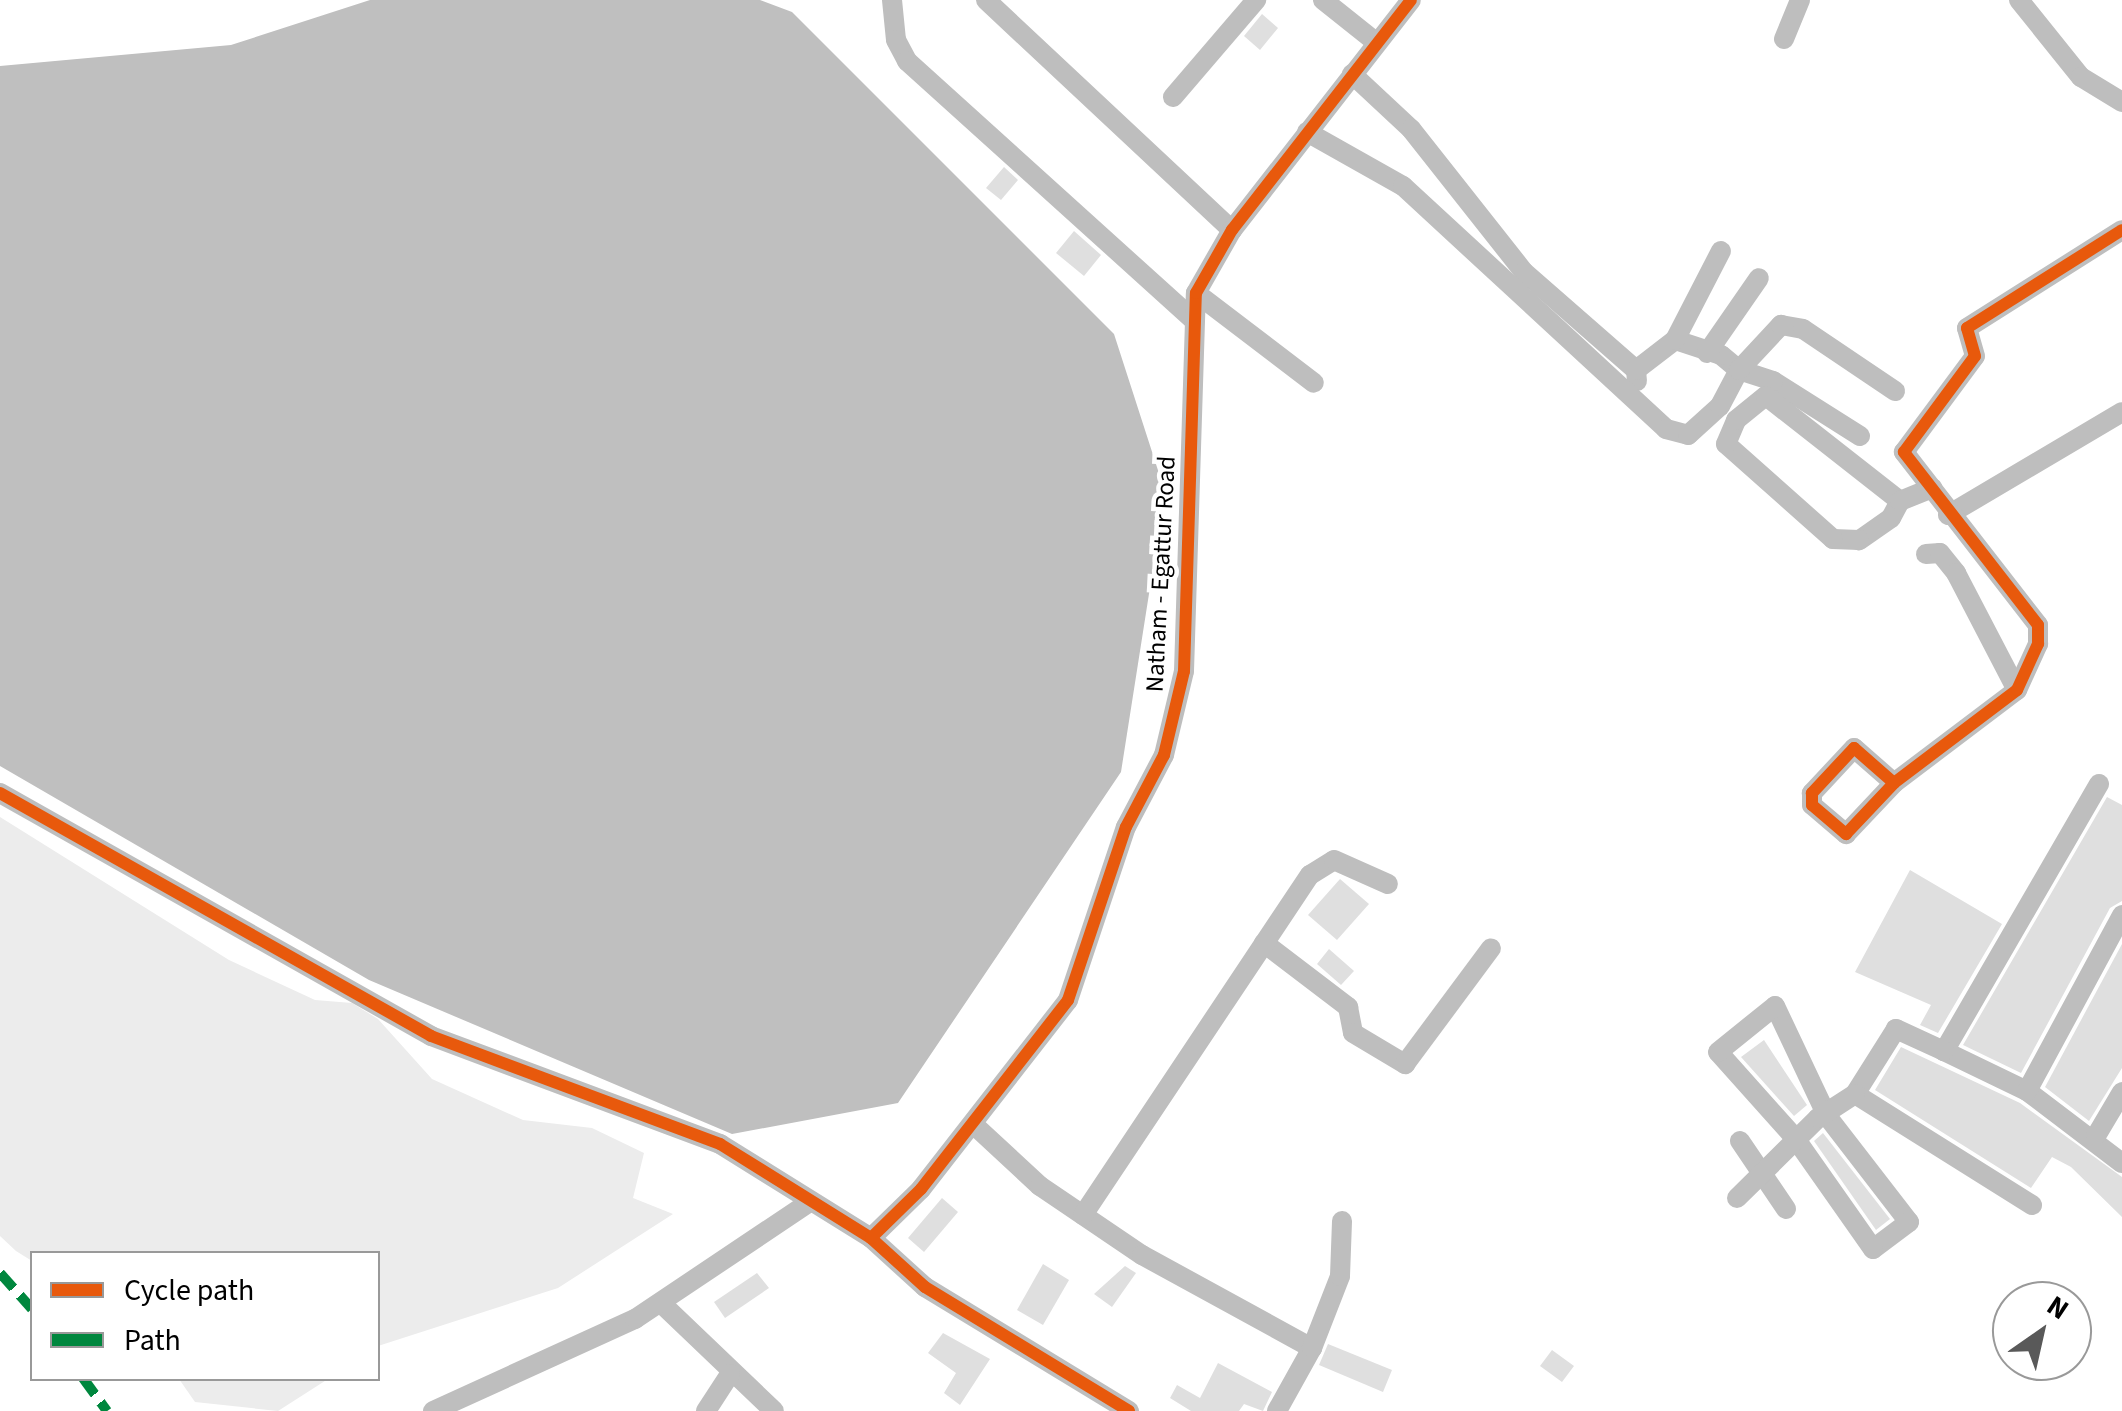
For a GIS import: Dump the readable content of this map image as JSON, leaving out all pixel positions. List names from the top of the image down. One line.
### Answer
{"streets":{"street":["Natham - Egattur Road"]},"legend":["Cycle path","Path"],"north":"top right"}
